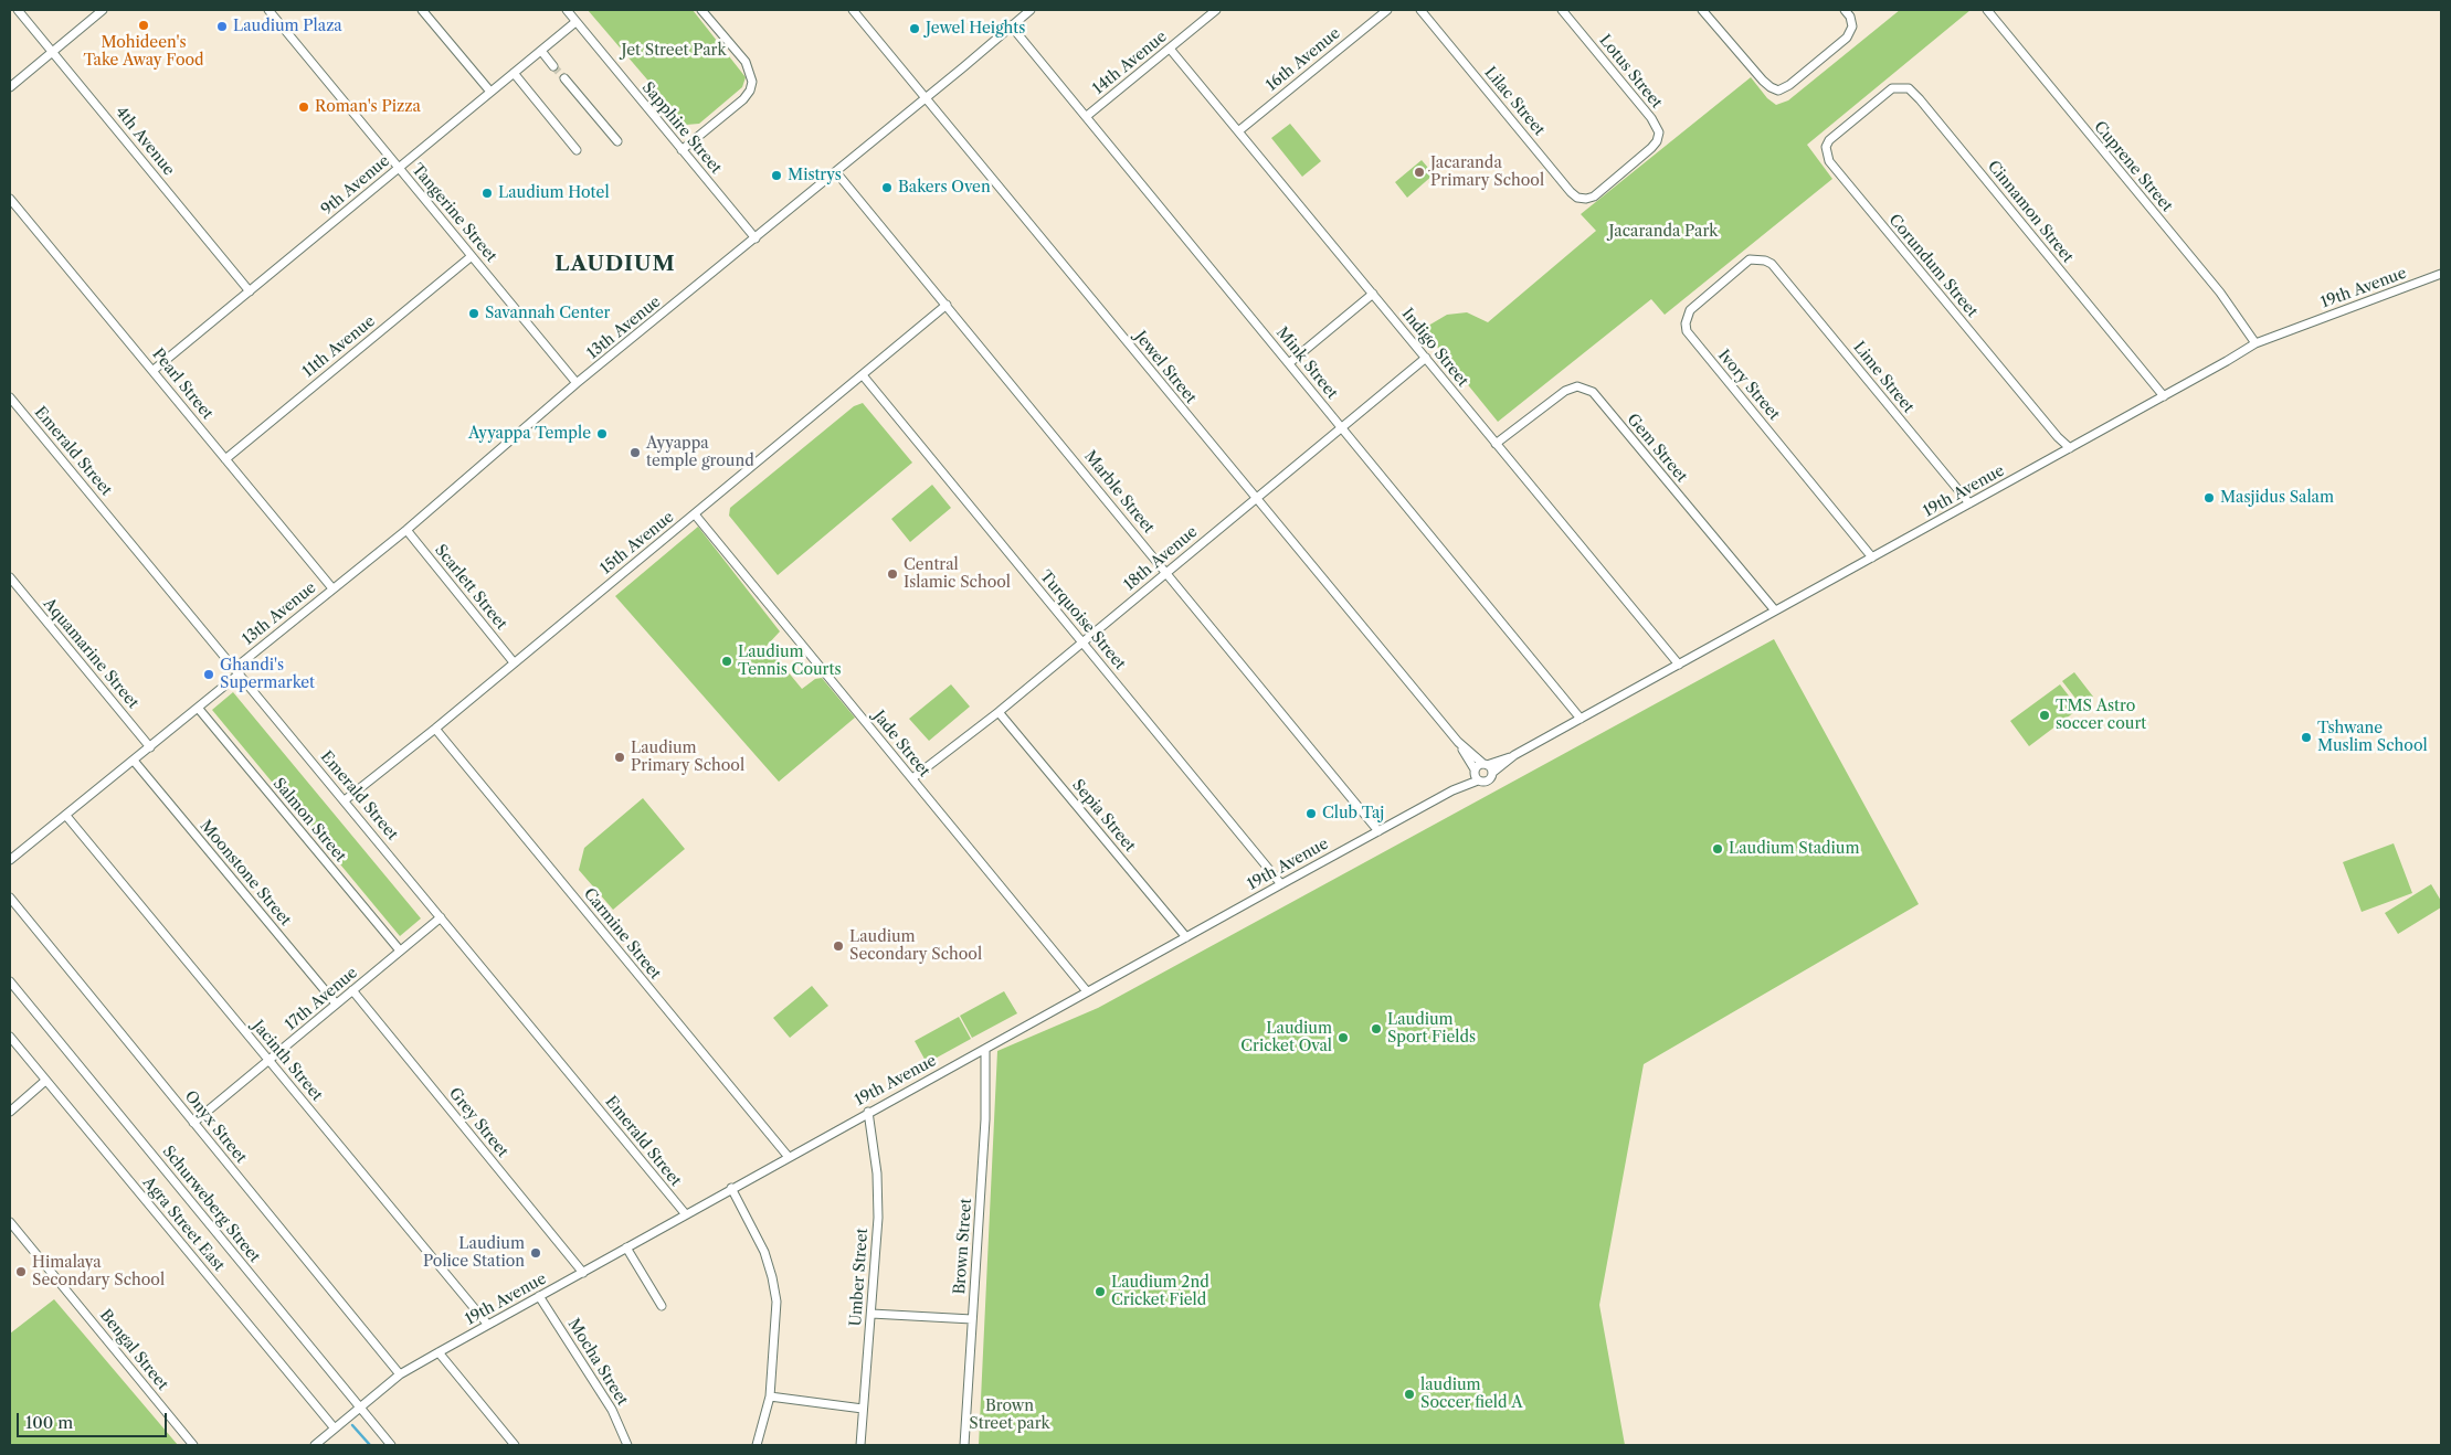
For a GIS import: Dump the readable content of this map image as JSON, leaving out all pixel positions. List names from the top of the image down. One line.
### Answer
{"streets":{"street":["16th Avenue","14th Avenue","Lotus Street","Lilac Street","Sapphire Street","4th Avenue","Cuprene Street","9th Avenue","Cinnamon Street","Tangerine Street","Corundum Street","19th Avenue","13th Avenue","11th Avenue","Indigo Street","Mink Street","Jewel Street","Lime Street","Pearl Street","Ivory Street","Gem Street","Emerald Street","Marble Street","15th Avenue","18th Avenue","Scarlett Street","Turquoise Street","Aquamarine Street","Jade Street","Sepia Street","Salmon Street","Moonstone Street","Carmine Street","17th Avenue","Jacinth Street","Grey Street","Onyx Street","Schurweberg Street","Agra Street East","Brown Street","Umber Street","Bengal Street","Mocha Street"]},"crossings":[["16th Avenue","Indigo Street"],["14th Avenue","Indigo Street"],["14th Avenue","Mink Street"],["Lotus Street","Lilac Street"],["Sapphire Street","9th Avenue"],["Sapphire Street","13th Avenue"],["4th Avenue","9th Avenue"],["Cuprene Street","19th Avenue"],["9th Avenue","Tangerine Street"],["9th Avenue","Pearl Street"],["Cinnamon Street","Corundum Street"],["Cinnamon Street","19th Avenue"],["Tangerine Street","13th Avenue"],["Tangerine Street","11th Avenue"],["Corundum Street","19th Avenue"],["19th Avenue","Indigo Street"],["19th Avenue","Mink Street"],["19th Avenue","Jewel Street"],["19th Avenue","Lime Street"],["19th Avenue","Ivory Street"],["19th Avenue","Gem Street"],["19th Avenue","Emerald Street"],["19th Avenue","Marble Street"],["19th Avenue","Turquoise Street"],["19th Avenue","Jade Street"],["19th Avenue","Sepia Street"],["19th Avenue","Carmine Street"],["19th Avenue","Jacinth Street"],["19th Avenue","Grey Street"],["19th Avenue","Onyx Street"],["19th Avenue","Schurweberg Street"],["19th Avenue","Agra Street East"],["19th Avenue","Brown Street"],["19th Avenue","Umber Street"],["19th Avenue","Mocha Street"],["13th Avenue","Mink Street"],["13th Avenue","Jewel Street"],["13th Avenue","Pearl Street"],["13th Avenue","Emerald Street"],["13th Avenue","Marble Street"],["13th Avenue","Scarlett Street"],["13th Avenue","Aquamarine Street"],["13th Avenue","Salmon Street"],["13th Avenue","Moonstone Street"],["13th Avenue","Jacinth Street"],["11th Avenue","Pearl Street"],["Indigo Street","Gem Street"],["Indigo Street","18th Avenue"],["Mink Street","18th Avenue"],["Jewel Street","18th Avenue"],["Lime Street","Ivory Street"],["Emerald Street","15th Avenue"],["Emerald Street","17th Avenue"],["Marble Street","15th Avenue"],["Marble Street","18th Avenue"],["15th Avenue","Scarlett Street"],["15th Avenue","Turquoise Street"],["15th Avenue","Jade Street"],["15th Avenue","Carmine Street"],["18th Avenue","Turquoise Street"],["18th Avenue","Jade Street"],["18th Avenue","Sepia Street"],["Salmon Street","17th Avenue"],["Moonstone Street","17th Avenue"],["17th Avenue","Jacinth Street"],["17th Avenue","Grey Street"],["17th Avenue","Onyx Street"]],"districts":["LAUDIUM"],"parks":["Jet Street Park","Jacaranda Park","Brown Street park"],"places":["Mohideen's Take Away Food","Laudium Plaza","Jewel Heights","Roman's Pizza","Jacaranda Primary School","Mistrys","Bakers Oven","Laudium Hotel","Savannah Center","Ayyappa Temple","Ayyappa temple ground","Masjidus Salam","Central Islamic School","Laudium Tennis Courts","Ghandi's Supermarket","TMS Astro soccer court","Tshwane Muslim School","Laudium Primary School","Club Taj","Laudium Stadium","Laudium Secondary School","Laudium Sport Fields","Laudium Cricket Oval","Laudium Police Station","Himalaya Secondary School","Laudium 2nd Cricket Field","laudium Soccer field A"],"scale_bar":"100 m"}
